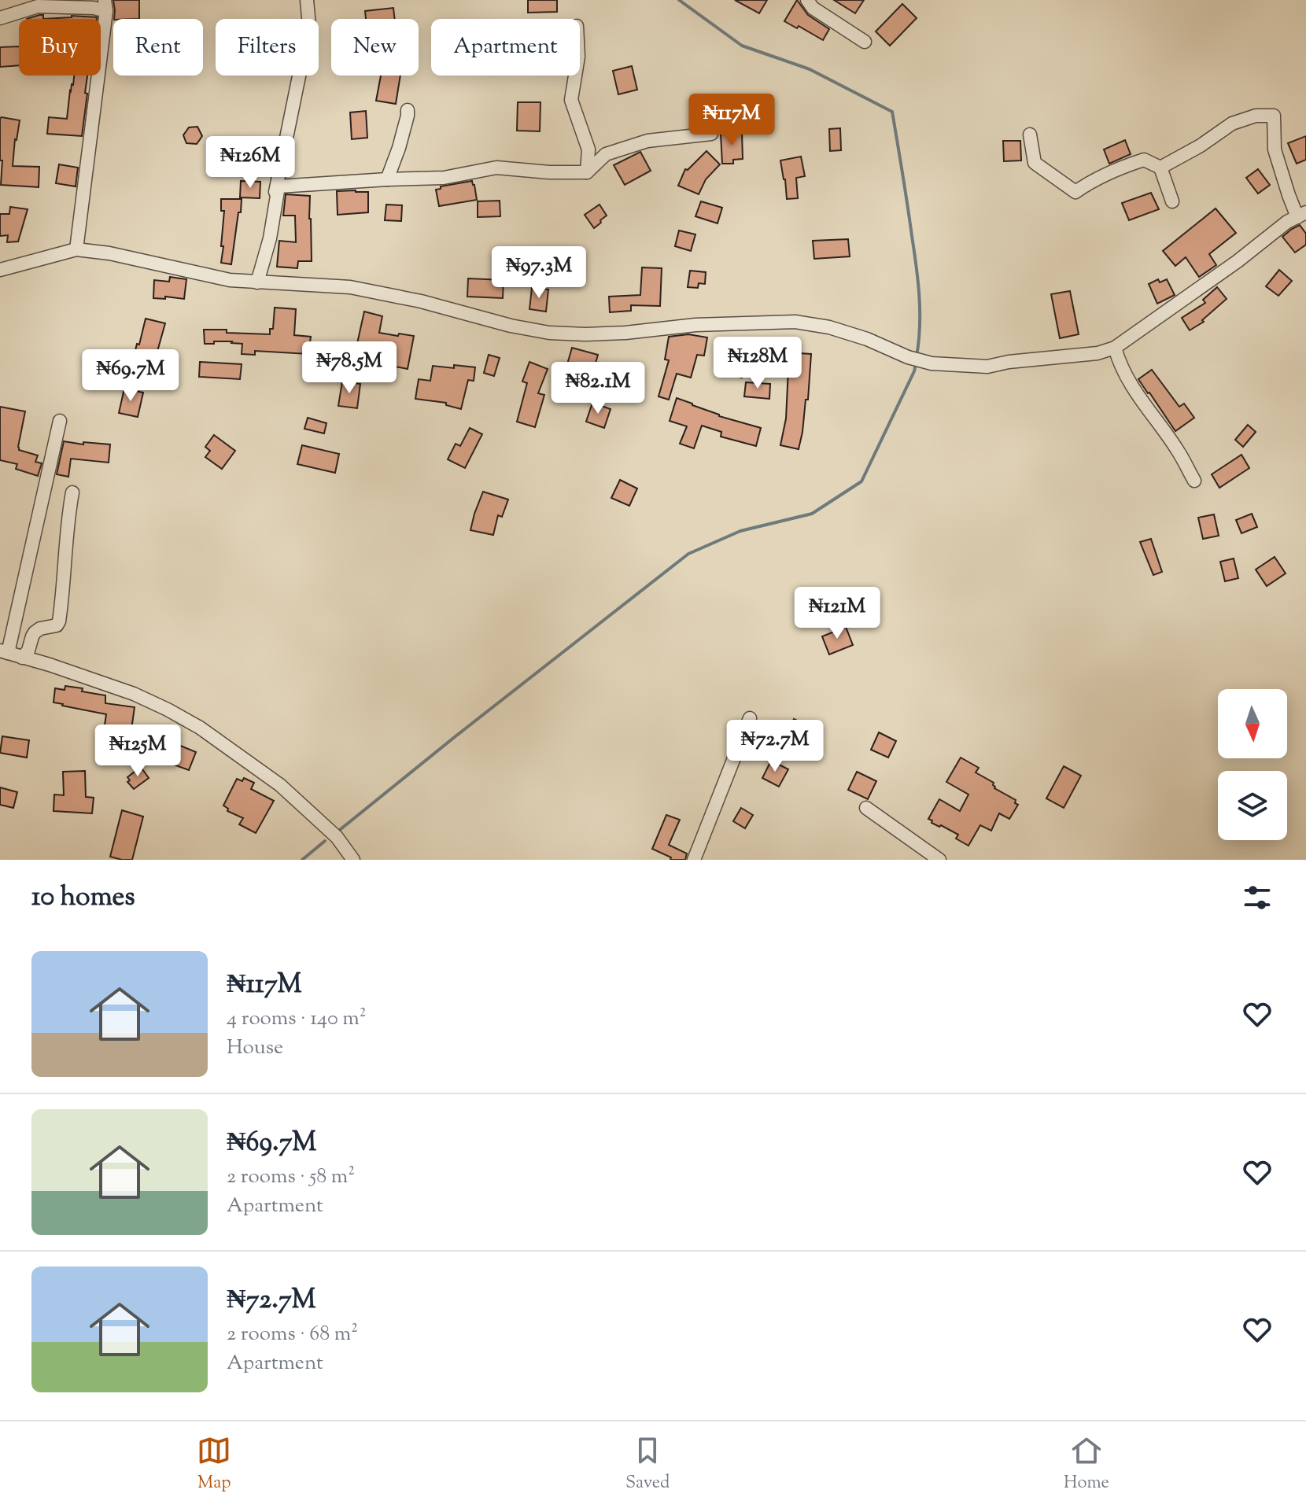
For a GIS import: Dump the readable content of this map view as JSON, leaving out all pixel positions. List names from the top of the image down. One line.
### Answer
{"north":"bottom","page":{"chip":["Buy","Rent","Filters","New","Apartment"],"price":["₦117M","₦126M","₦97.3M","₦128M","₦78.5M","₦69.7M","₦82.1M","₦121M","₦72.7M","₦125M"],"heading":"10 homes","list":[{"name":"₦117M","note":"4 rooms · 140 m² · House"},{"name":"₦69.7M","note":"2 rooms · 58 m² · Apartment"},{"name":"₦72.7M","note":"2 rooms · 68 m² · Apartment"}],"tabs":["Map","Saved","Home"]}}
